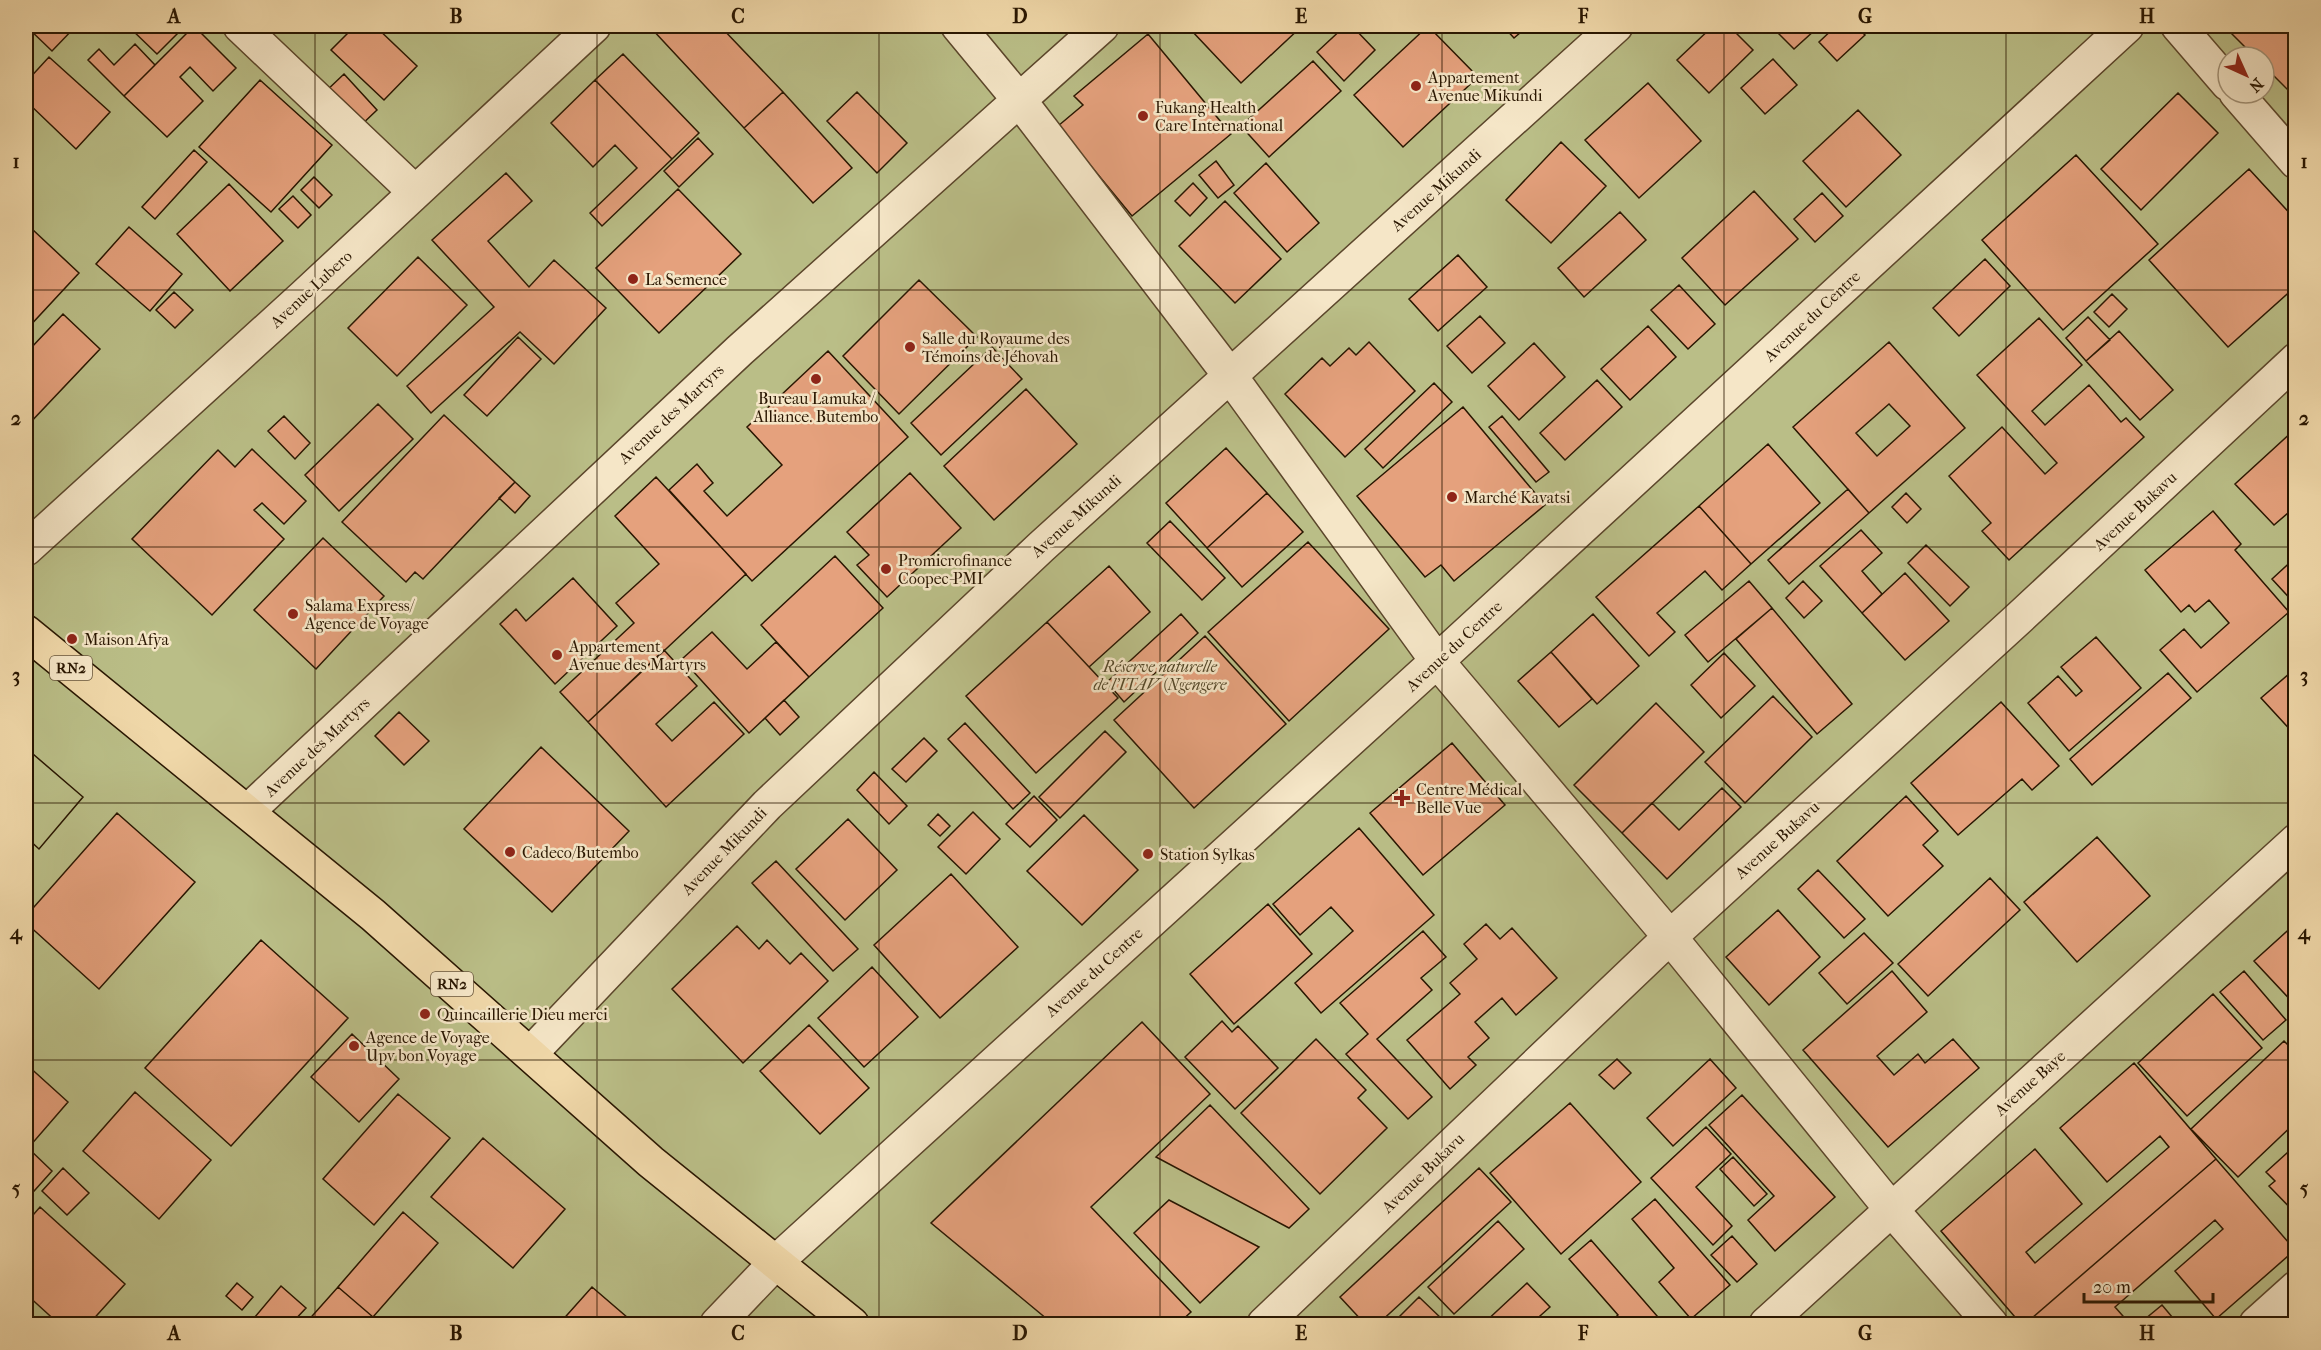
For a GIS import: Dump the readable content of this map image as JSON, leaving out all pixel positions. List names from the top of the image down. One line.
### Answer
{"streets":{"highway":["RN2"],"street":["Avenue Mikundi","Avenue Lubero","Avenue du Centre","Avenue des Martyrs","Avenue Bukavu","Avenue Baye"]},"crossings":[["Avenue Mikundi","RN2"],["Avenue du Centre","RN2"],["Avenue des Martyrs","RN2"]],"parks":["Réserve naturelle de l'ITAV (Ngengere"],"places":{"other":["Appartement Avenue Mikundi","Fukang Health Care International","La Semence","Salle du Royaume des Témoins de Jéhovah","Bureau Lamuka / Alliance. Butembo","Marché Kavatsi","Promicrofinance Coopec-PMI","Salama Express/ Agence de Voyage","Maison Afya","Appartement Avenue des Martyrs","Cadeco/Butembo","Station Sylkas","Quincaillerie Dieu merci","Agence de Voyage Upv bon Voyage"],"health":["Centre Médical Belle Vue"]},"scale_bar":"20 m","north":"bottom right","grid":{"columns":["A","B","C","D","E","F","G","H"],"rows":["1","2","3","4","5"]}}
